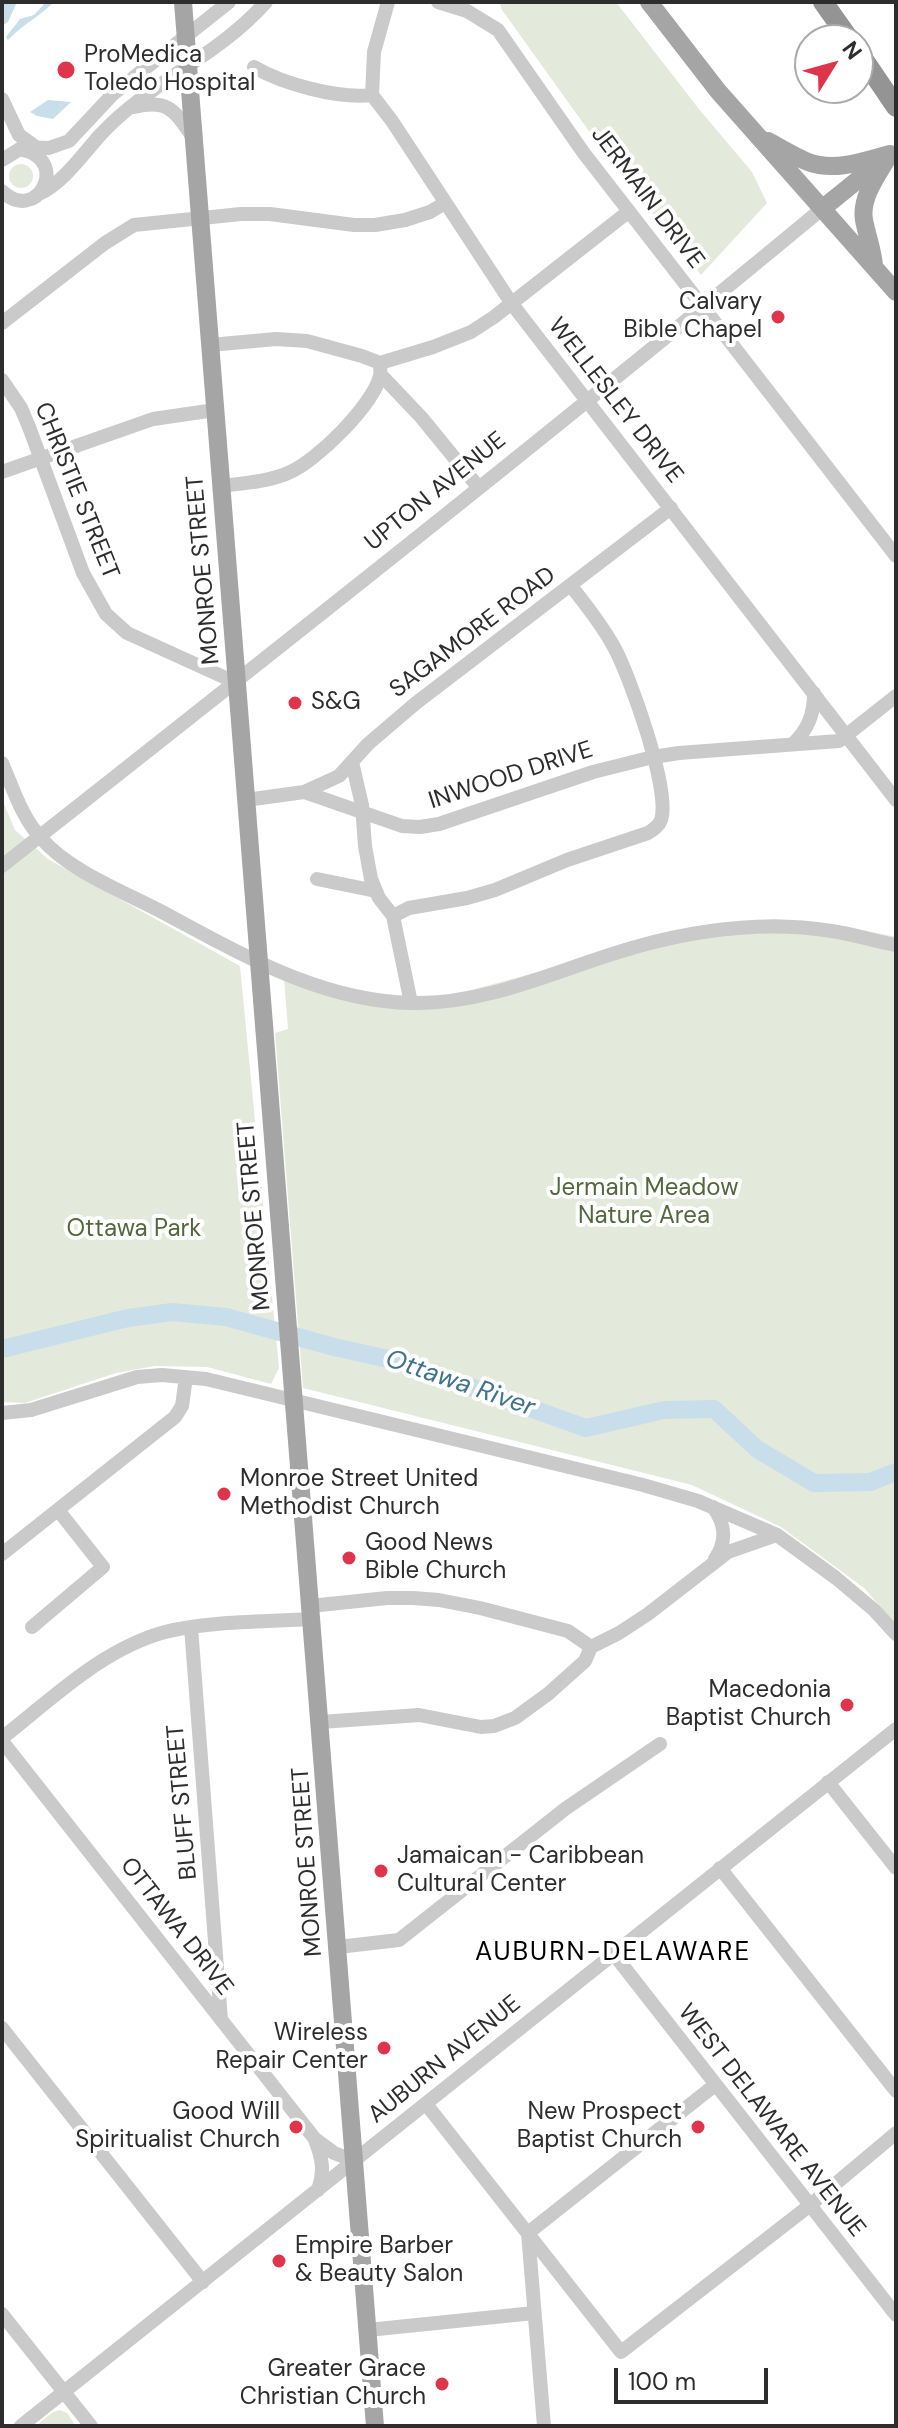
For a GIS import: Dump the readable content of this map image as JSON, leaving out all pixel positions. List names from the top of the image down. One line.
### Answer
{"streets":{"main road":["UPTON AVENUE","MONROE STREET"],"street":["JERMAIN DRIVE","WELLESLEY DRIVE","CHRISTIE STREET","SAGAMORE ROAD","INWOOD DRIVE","BLUFF STREET","OTTAWA DRIVE","AUBURN AVENUE","WEST DELAWARE AVENUE"]},"crossings":[["JERMAIN DRIVE","UPTON AVENUE"],["WELLESLEY DRIVE","UPTON AVENUE"],["WELLESLEY DRIVE","SAGAMORE ROAD"],["WELLESLEY DRIVE","INWOOD DRIVE"],["CHRISTIE STREET","UPTON AVENUE"],["CHRISTIE STREET","MONROE STREET"],["UPTON AVENUE","MONROE STREET"],["MONROE STREET","INWOOD DRIVE"],["MONROE STREET","OTTAWA DRIVE"],["MONROE STREET","AUBURN AVENUE"],["SAGAMORE ROAD","INWOOD DRIVE"],["BLUFF STREET","OTTAWA DRIVE"],["OTTAWA DRIVE","AUBURN AVENUE"],["AUBURN AVENUE","WEST DELAWARE AVENUE"]],"districts":["AUBURN-DELAWARE"],"water":["Ottawa River"],"parks":["Jermain Meadow Nature Area","Ottawa Park"],"places":["ProMedica Toledo Hospital","Calvary Bible Chapel","S&G","Monroe Street United Methodist Church","Good News Bible Church","Macedonia Baptist Church","Jamaican - Caribbean Cultural Center","Wireless Repair Center","Good Will Spiritualist Church","New Prospect Baptist Church","Empire Barber & Beauty Salon","Greater Grace Christian Church"],"scale_bar":"100 m","north":"top right"}
